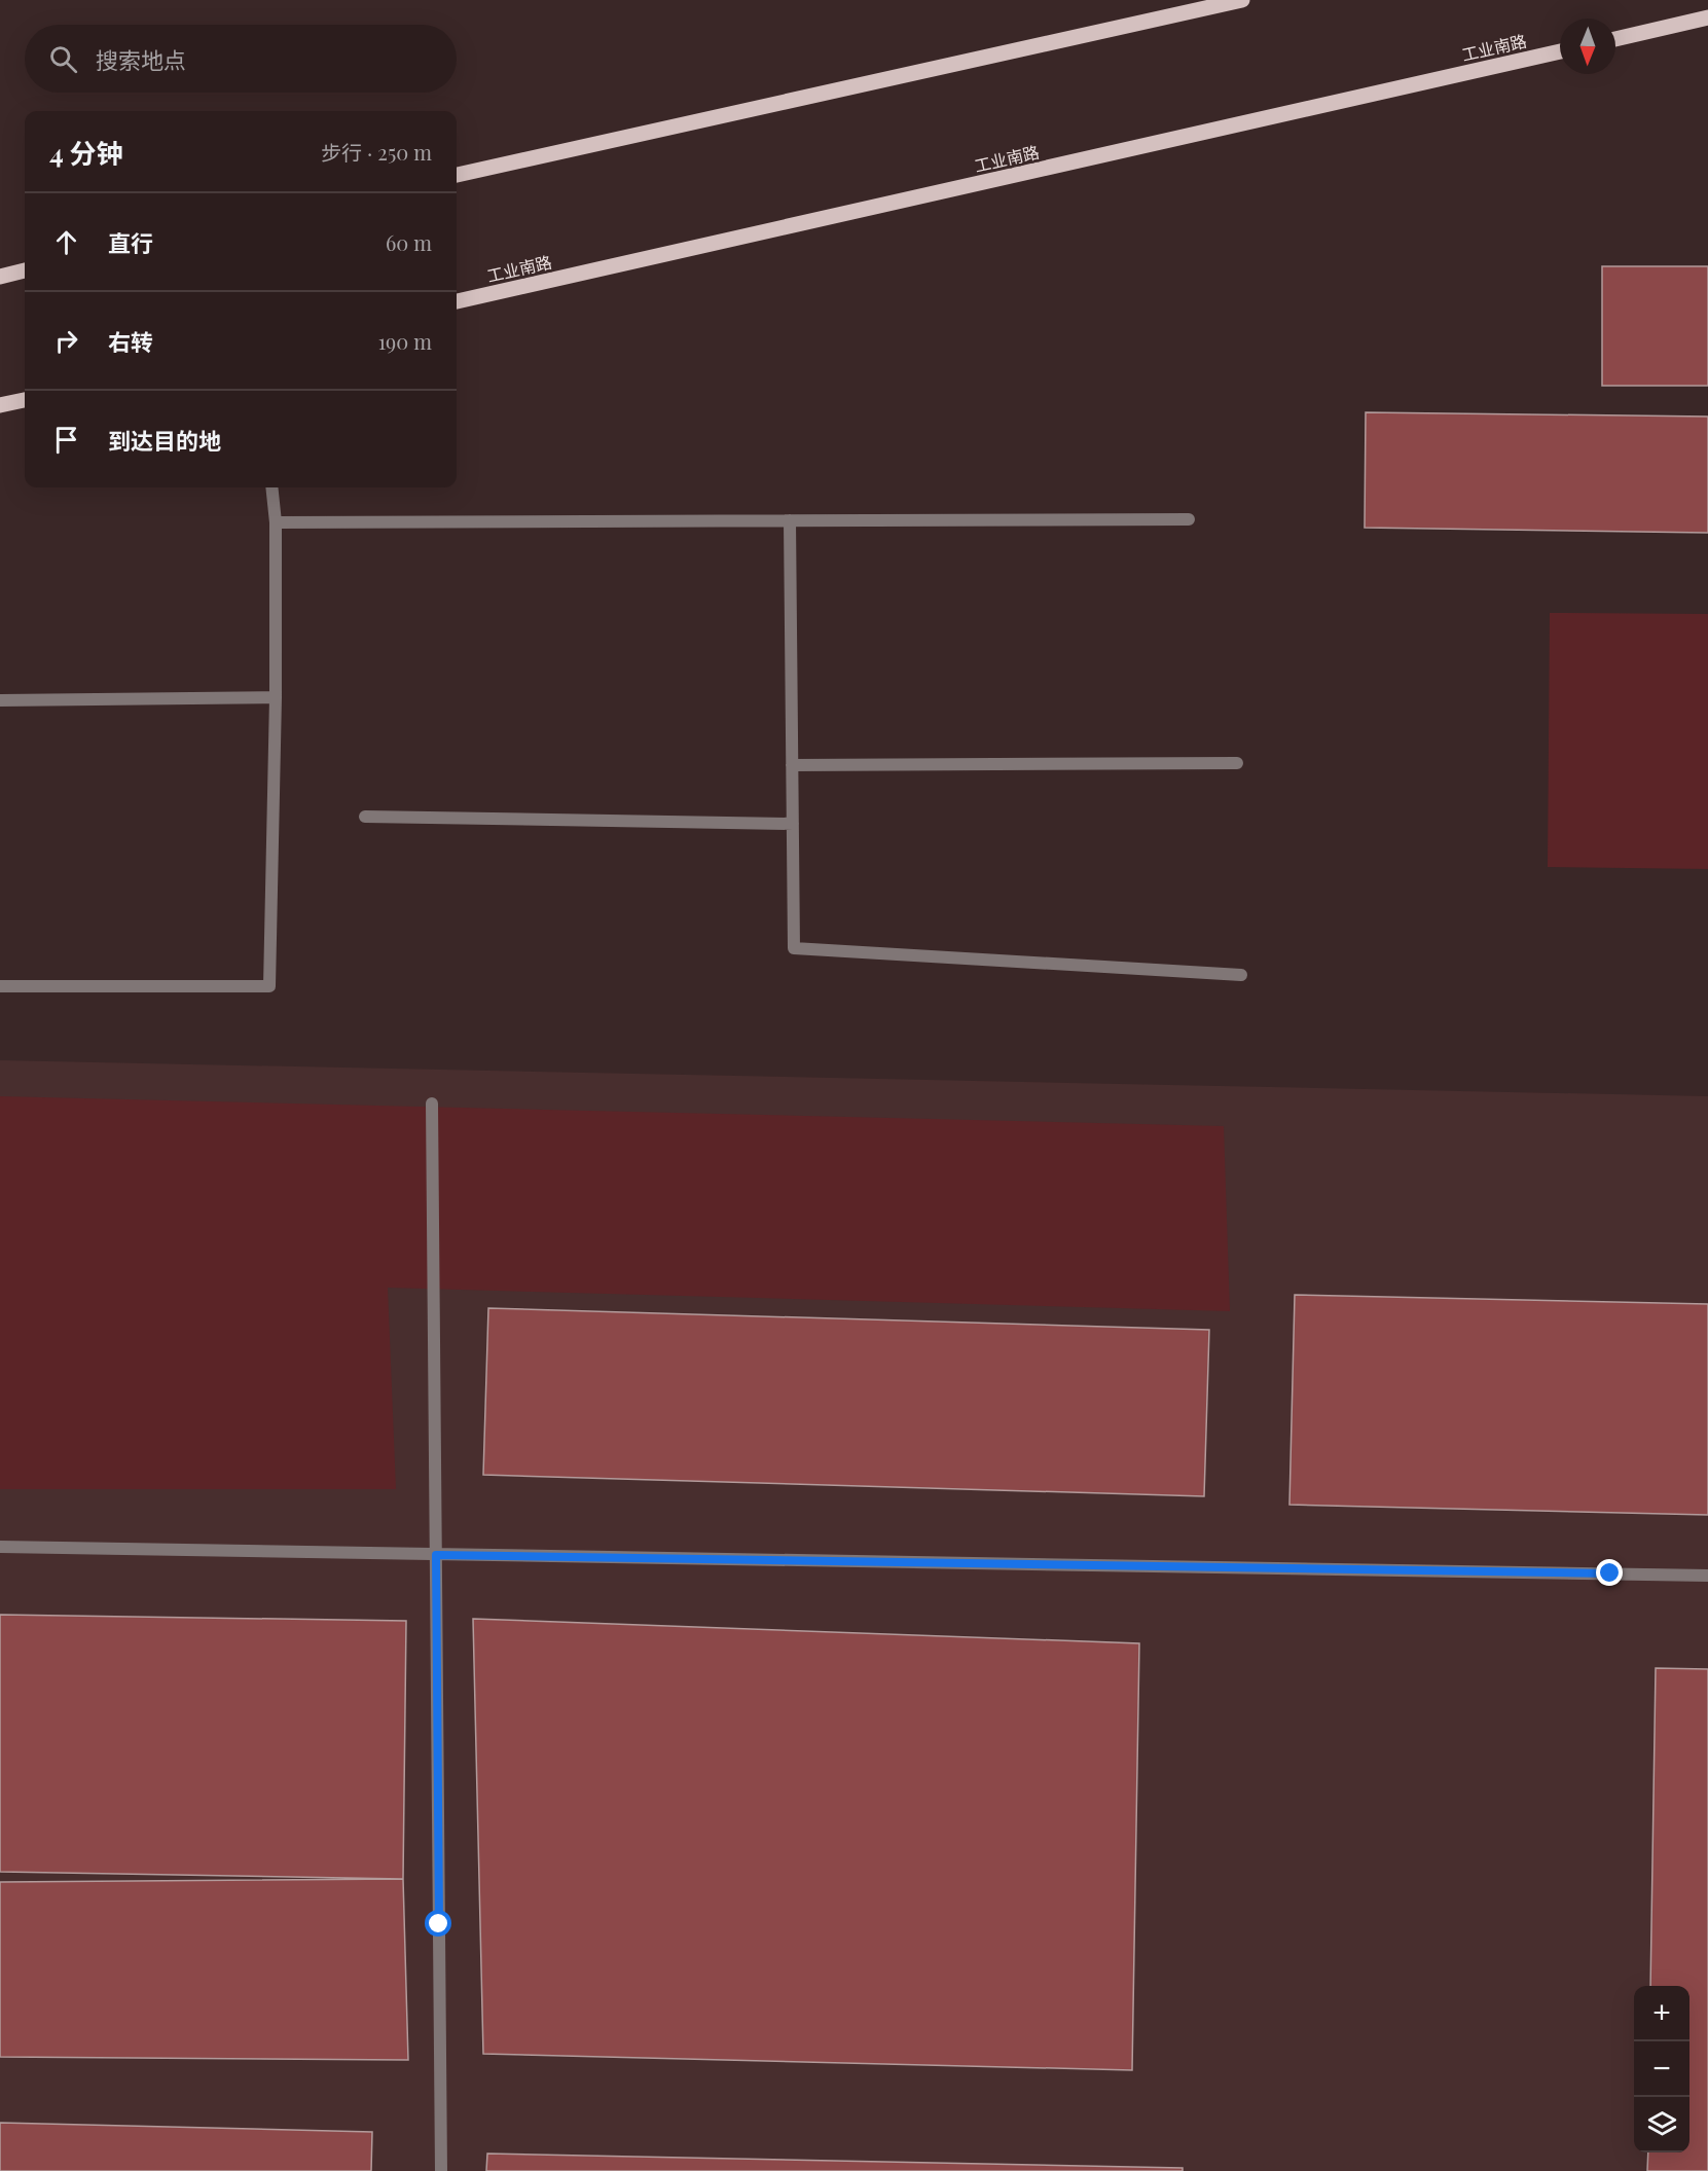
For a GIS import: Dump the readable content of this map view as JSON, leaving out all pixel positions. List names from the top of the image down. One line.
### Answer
{"streets":{"main road":["工业南路"]},"north":"bottom","page":{"search":"搜索地点","heading":["4 分钟","步行 · 250 m"],"list":[["直行","60 m"],["右转","190 m"],"到达目的地"],"map_buttons":["+","−"]}}
